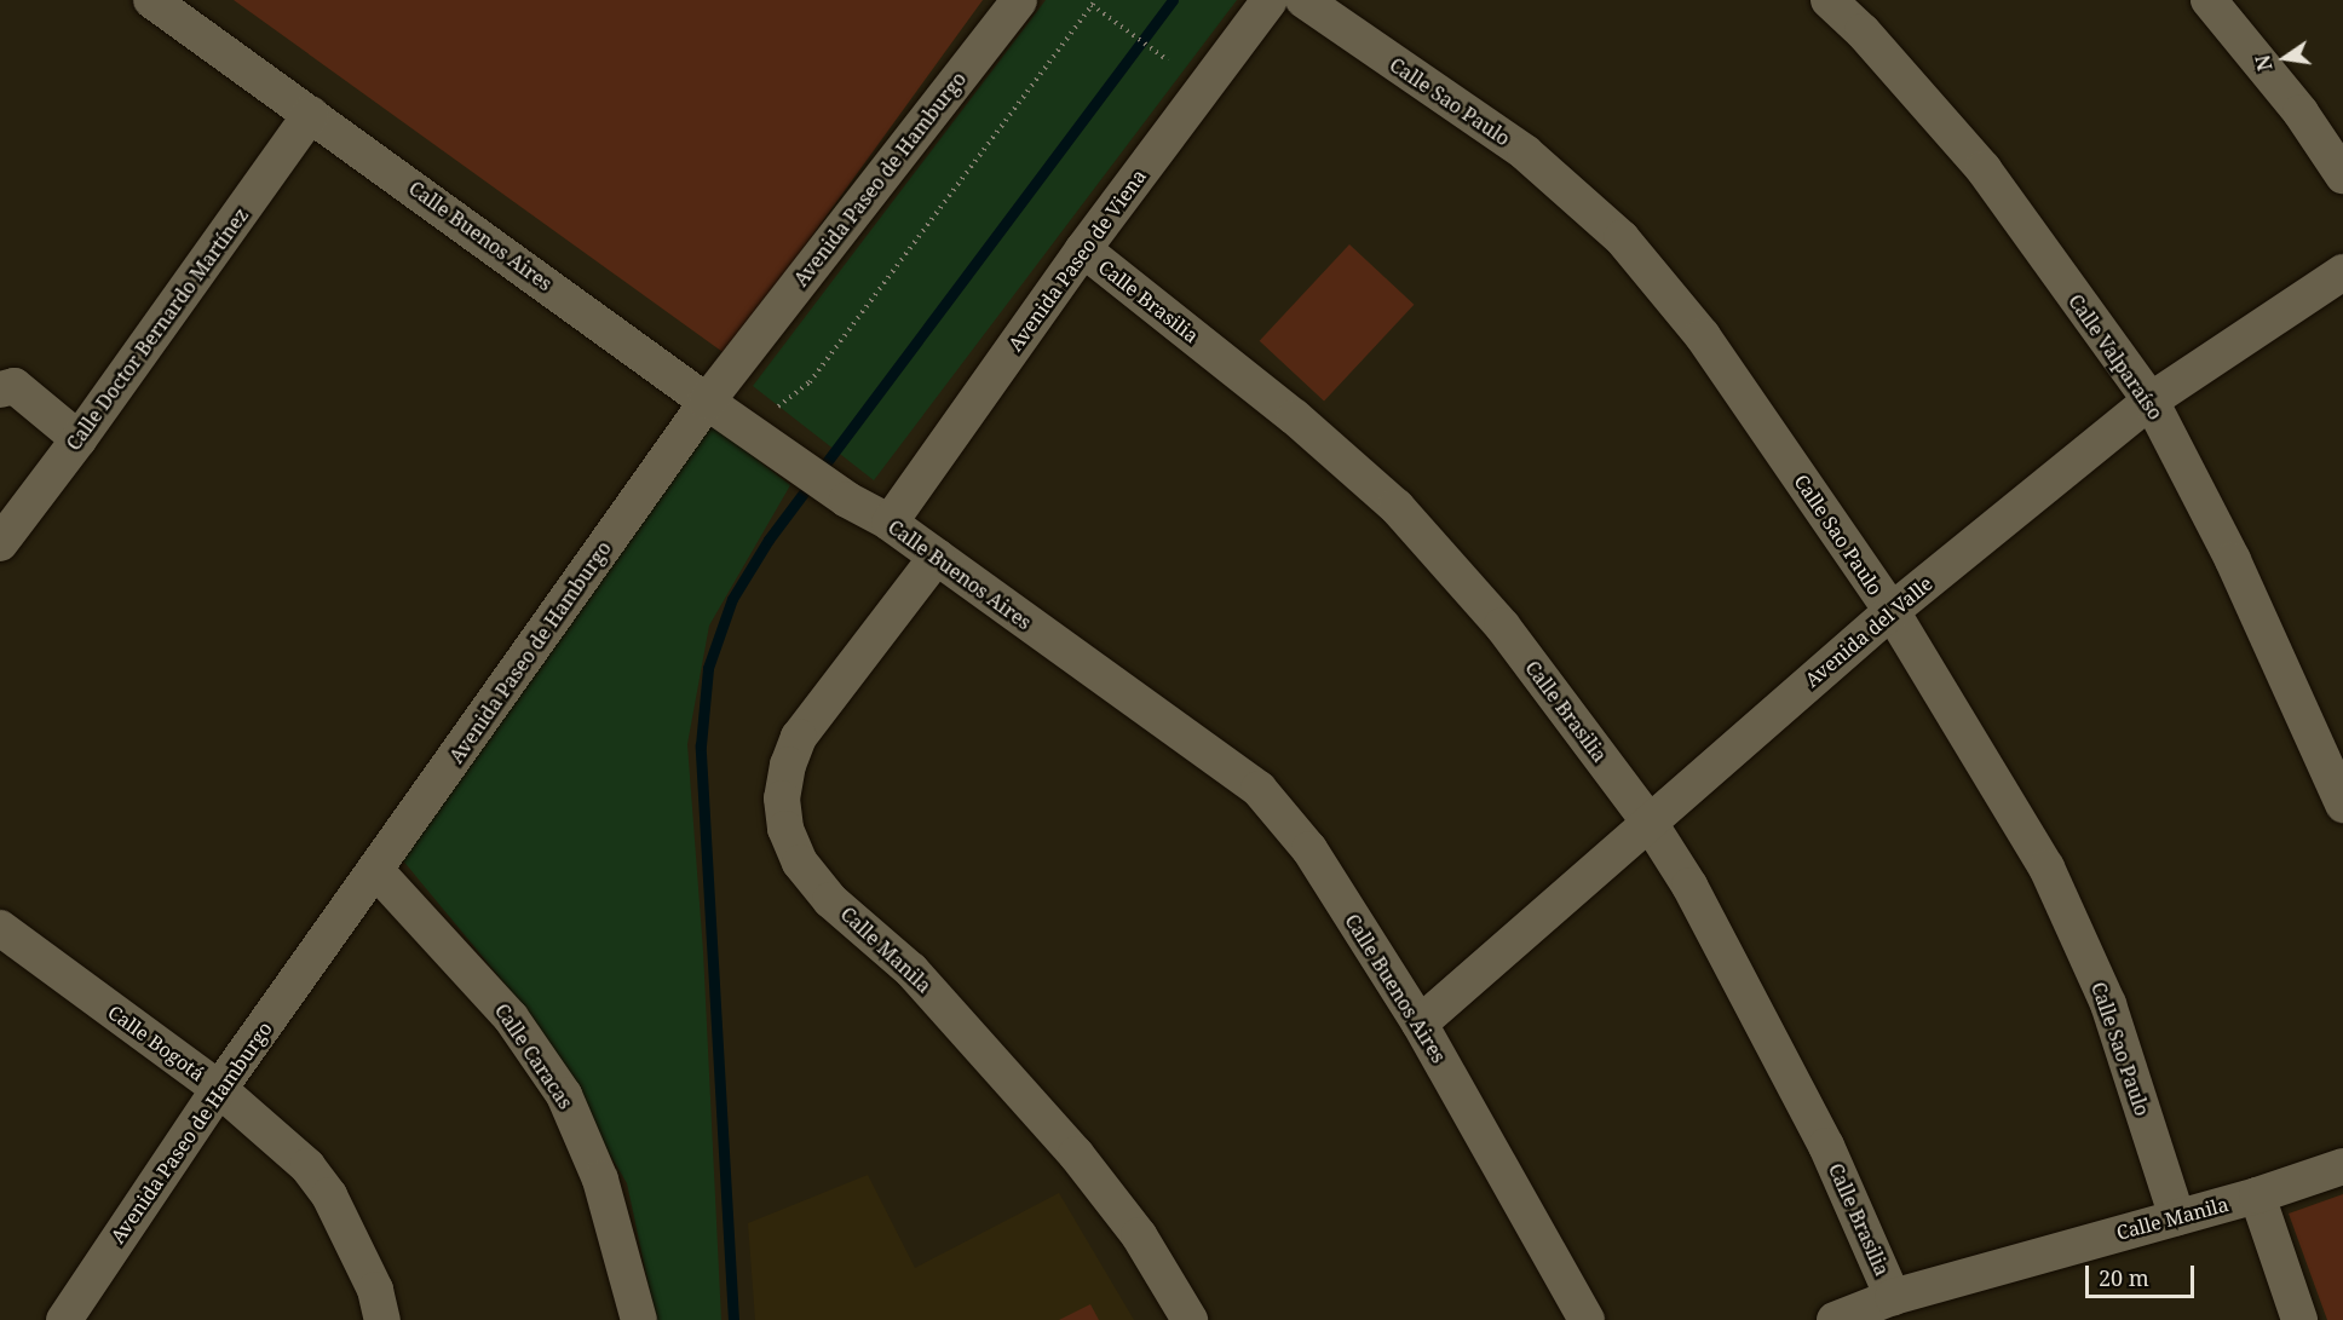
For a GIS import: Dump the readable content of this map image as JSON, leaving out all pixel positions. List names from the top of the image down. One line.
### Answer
{"streets":{"street":["Calle Sao Paulo","Avenida Paseo de Hamburgo","Calle Buenos Aires","Avenida Paseo de Viena","Calle Brasilia","Calle Doctor Bernardo Martínez","Calle Valparaíso","Avenida del Valle","Calle Manila","Calle Bogotá","Calle Caracas"]},"crossings":[["Calle Sao Paulo","Avenida del Valle"],["Calle Sao Paulo","Calle Manila"],["Avenida Paseo de Hamburgo","Calle Buenos Aires"],["Avenida Paseo de Hamburgo","Calle Bogotá"],["Avenida Paseo de Hamburgo","Calle Caracas"],["Calle Buenos Aires","Avenida Paseo de Viena"],["Calle Buenos Aires","Calle Doctor Bernardo Martínez"],["Calle Buenos Aires","Avenida del Valle"],["Calle Buenos Aires","Calle Manila"],["Avenida Paseo de Viena","Calle Brasilia"],["Calle Brasilia","Avenida del Valle"],["Calle Brasilia","Calle Manila"],["Calle Valparaíso","Avenida del Valle"]],"scale_bar":"20 m","north":"left"}
